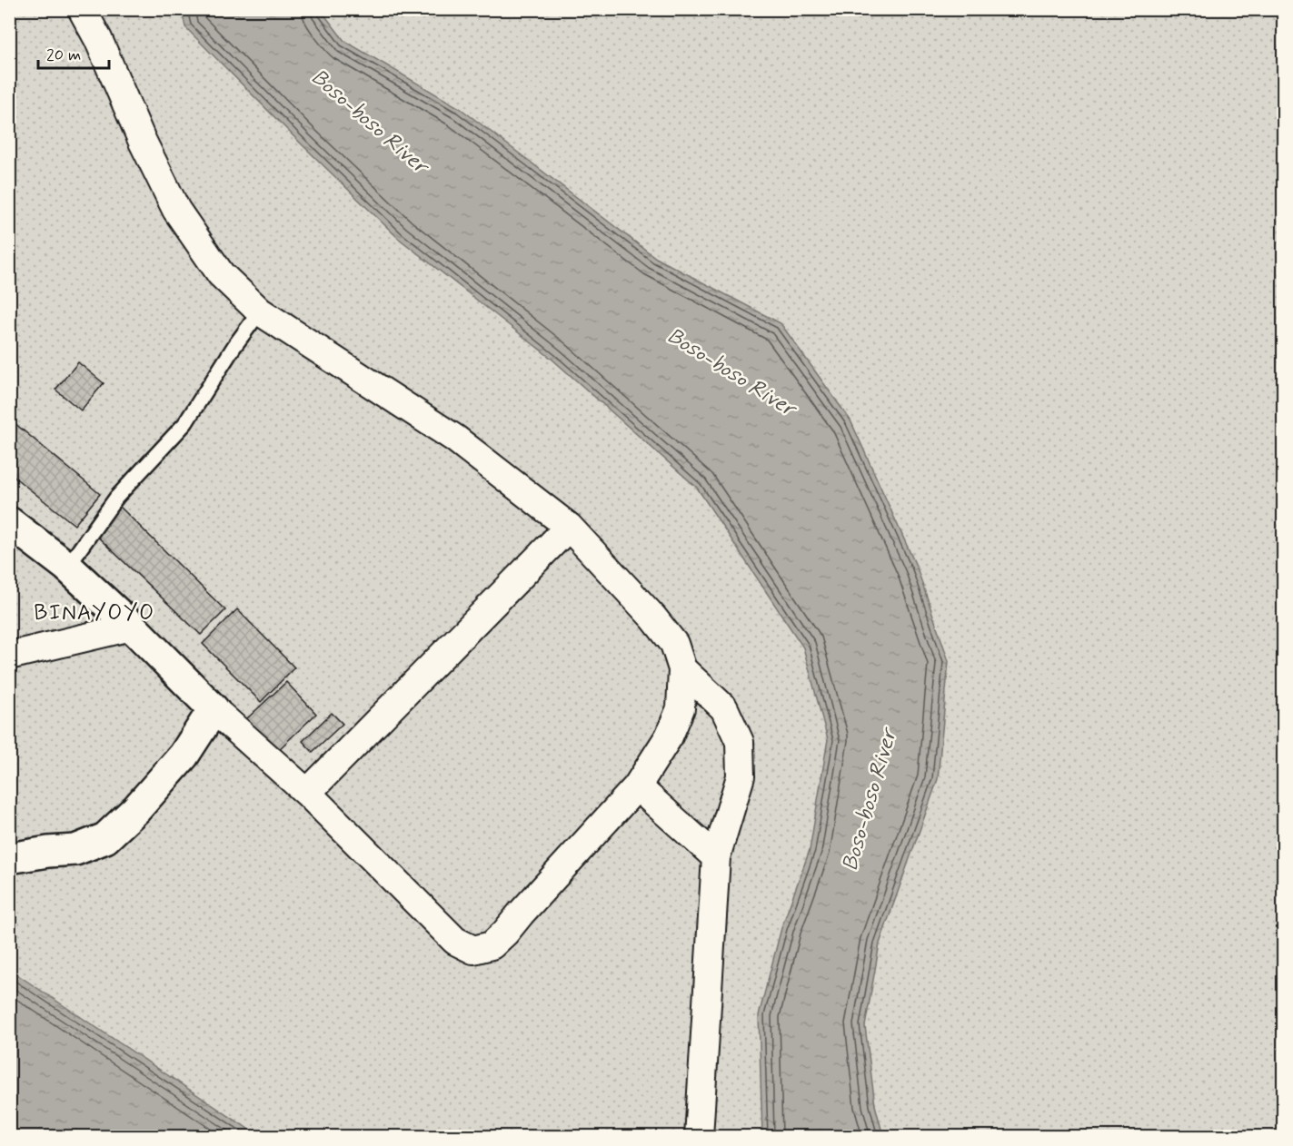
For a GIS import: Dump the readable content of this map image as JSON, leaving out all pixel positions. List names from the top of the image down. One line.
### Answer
{"districts":["BINAYOYO"],"water":["Boso-boso River"],"scale_bar":"20 m"}
